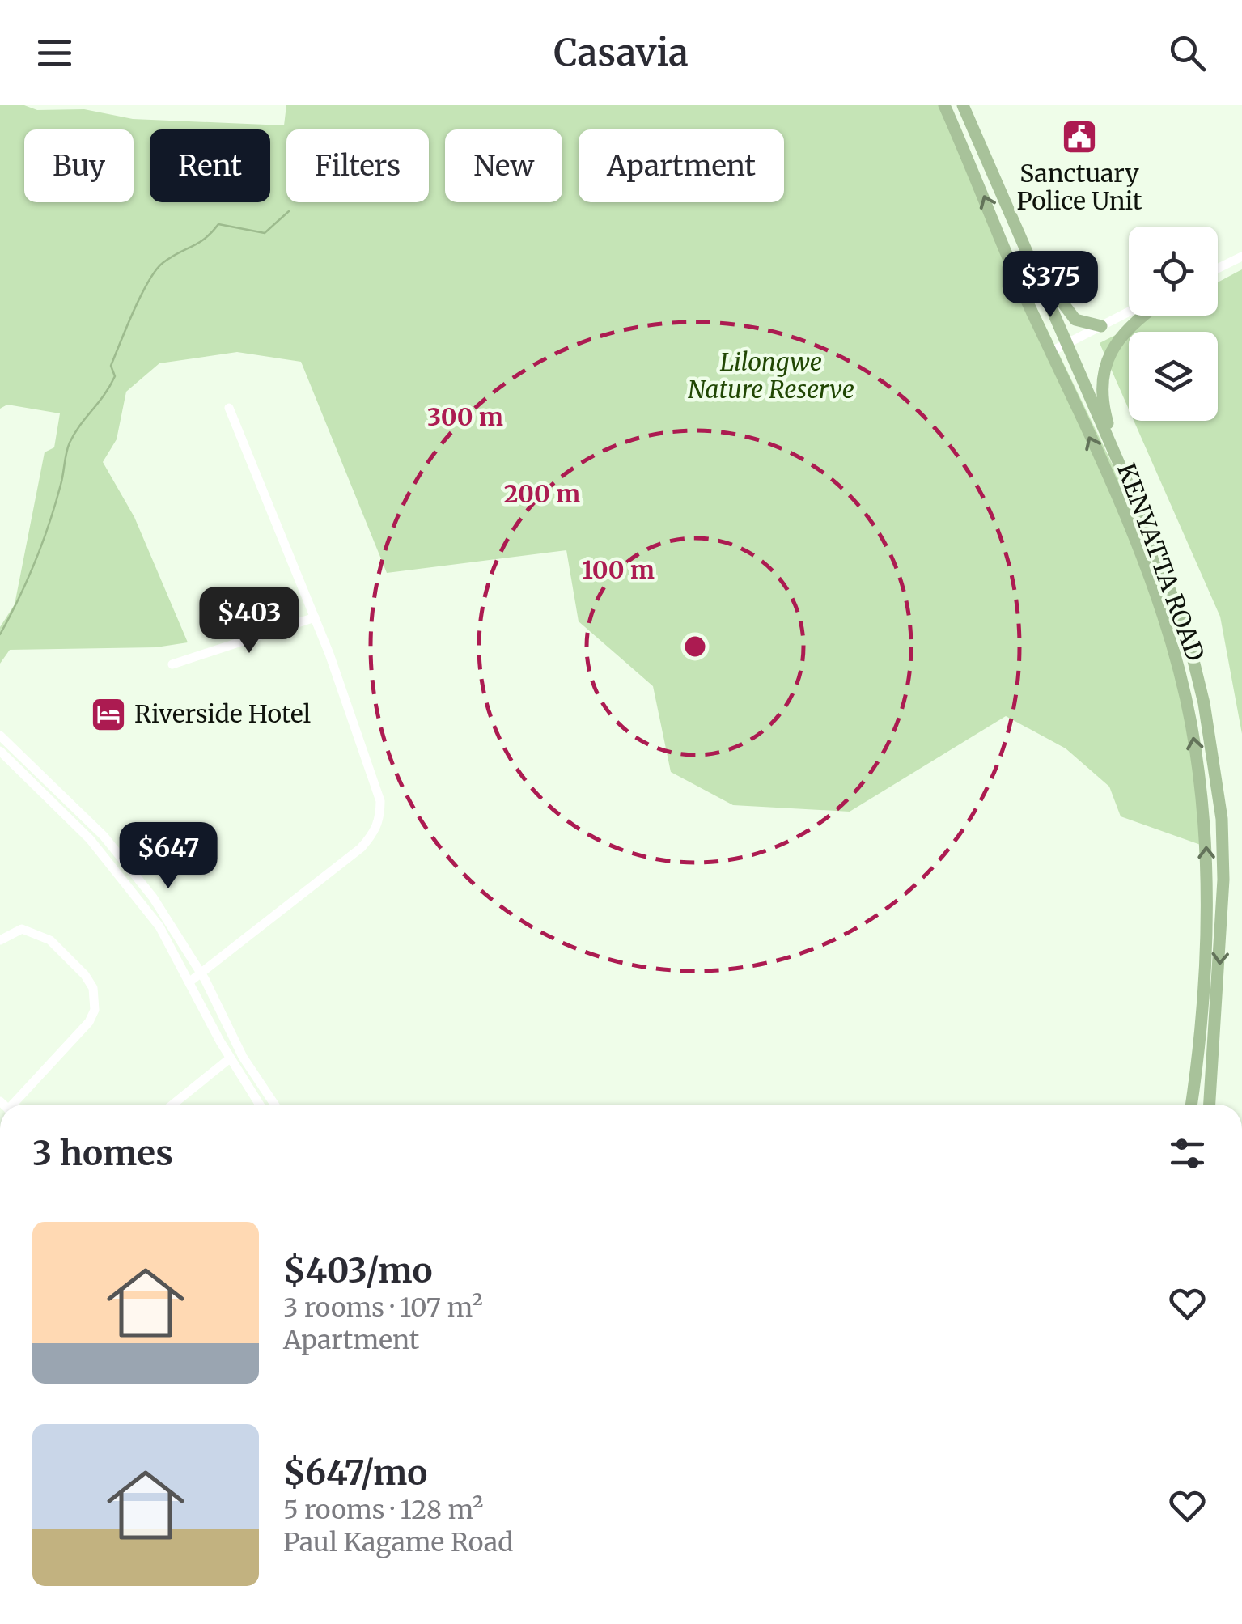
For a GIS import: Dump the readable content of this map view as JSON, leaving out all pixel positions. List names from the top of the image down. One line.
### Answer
{"streets":{"main road":["KENYATTA ROAD"]},"parks":["Lilongwe Nature Reserve"],"places":{"public building":["Sanctuary Police Unit"],"hotel":["Riverside Hotel"]},"page":{"header":"Casavia","chip":["Buy","Rent","Filters","New","Apartment"],"price":["$375","$403","$647"],"heading":"3 homes","list":[{"name":"$403/mo","note":"3 rooms · 107 m² · Apartment"},{"name":"$647/mo","note":"5 rooms · 128 m² · Paul Kagame Road"}]},"rings":["300 m","200 m","100 m"]}
